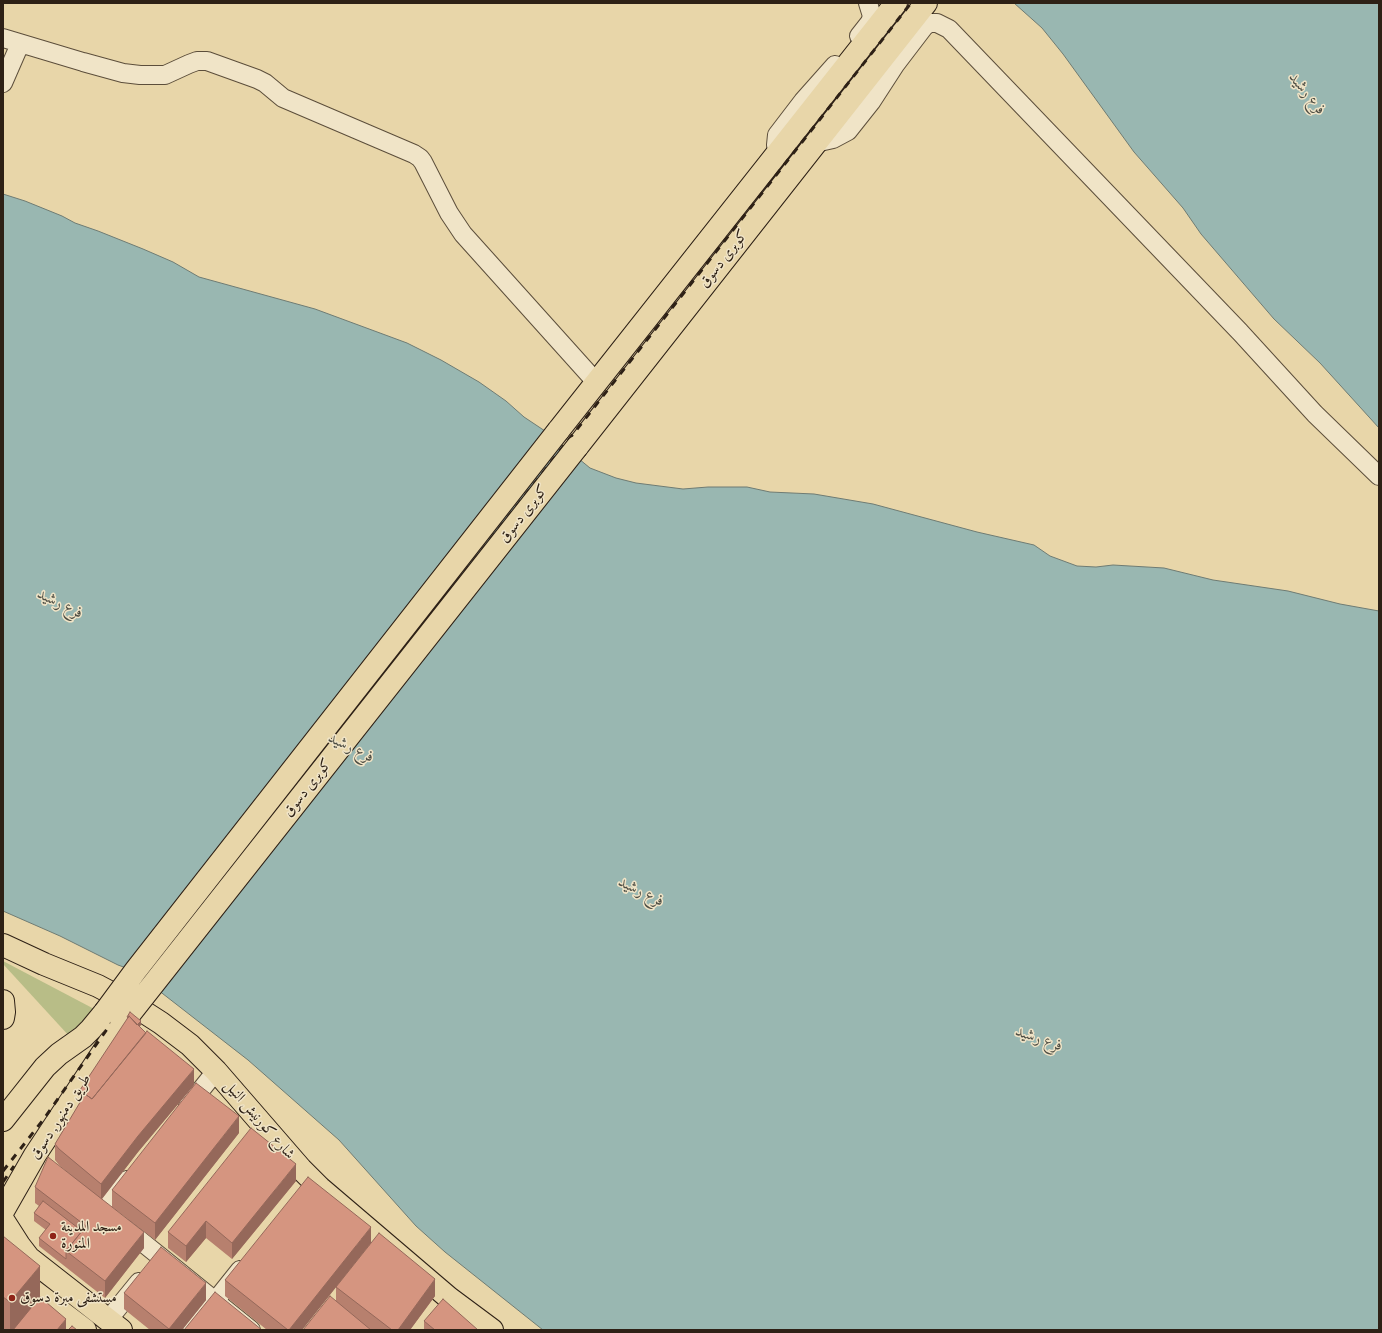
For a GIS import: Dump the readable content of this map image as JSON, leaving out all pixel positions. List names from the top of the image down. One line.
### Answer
{"streets":{"main road":["كوبرى دسوق","طريق دمنهور, دسوق","شارع كورنيش النيل"]},"crossings":[["كوبرى دسوق","طريق دمنهور, دسوق"]],"water":["فرع رشيد"],"places":["مسجد المدينة المنورة","مستشفى مبرة دسوق"]}
